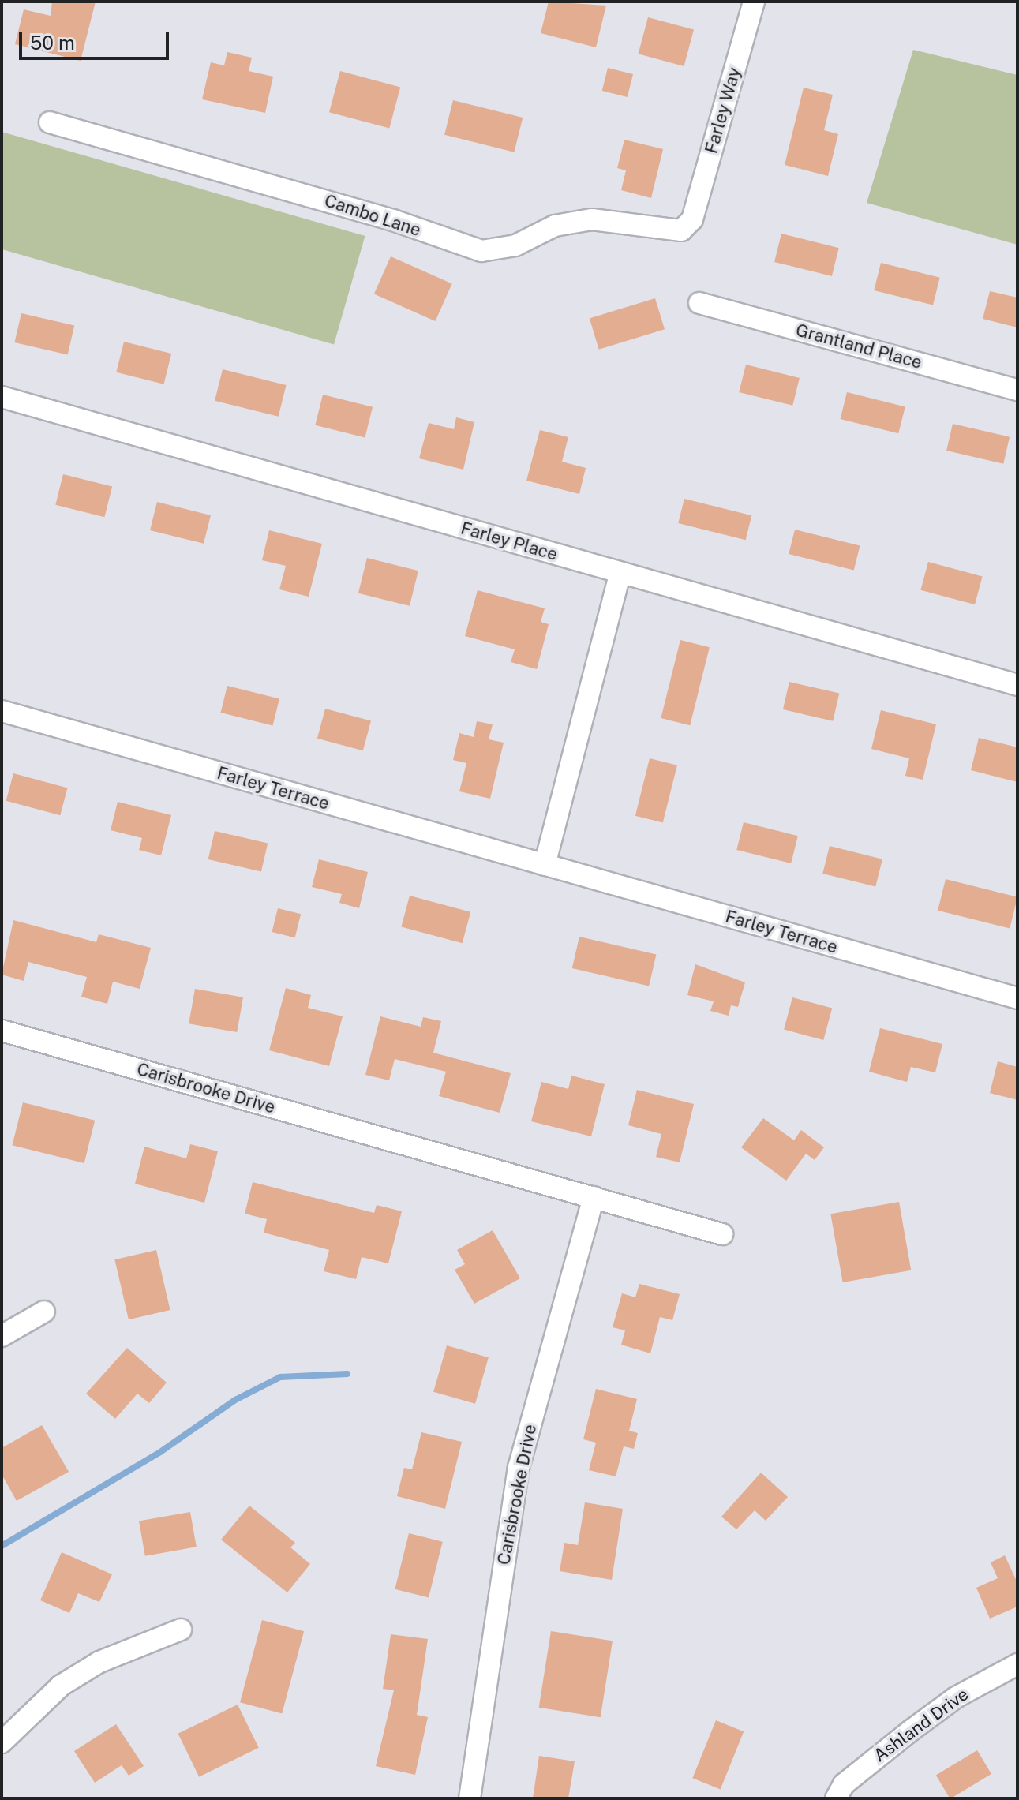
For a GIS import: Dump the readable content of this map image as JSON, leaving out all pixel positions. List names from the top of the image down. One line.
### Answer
{"streets":{"street":["Farley Way","Cambo Lane","Grantland Place","Farley Place","Farley Terrace","Carisbrooke Drive","Ashland Drive"]},"crossings":[["Farley Way","Cambo Lane"]],"scale_bar":"50 m"}
